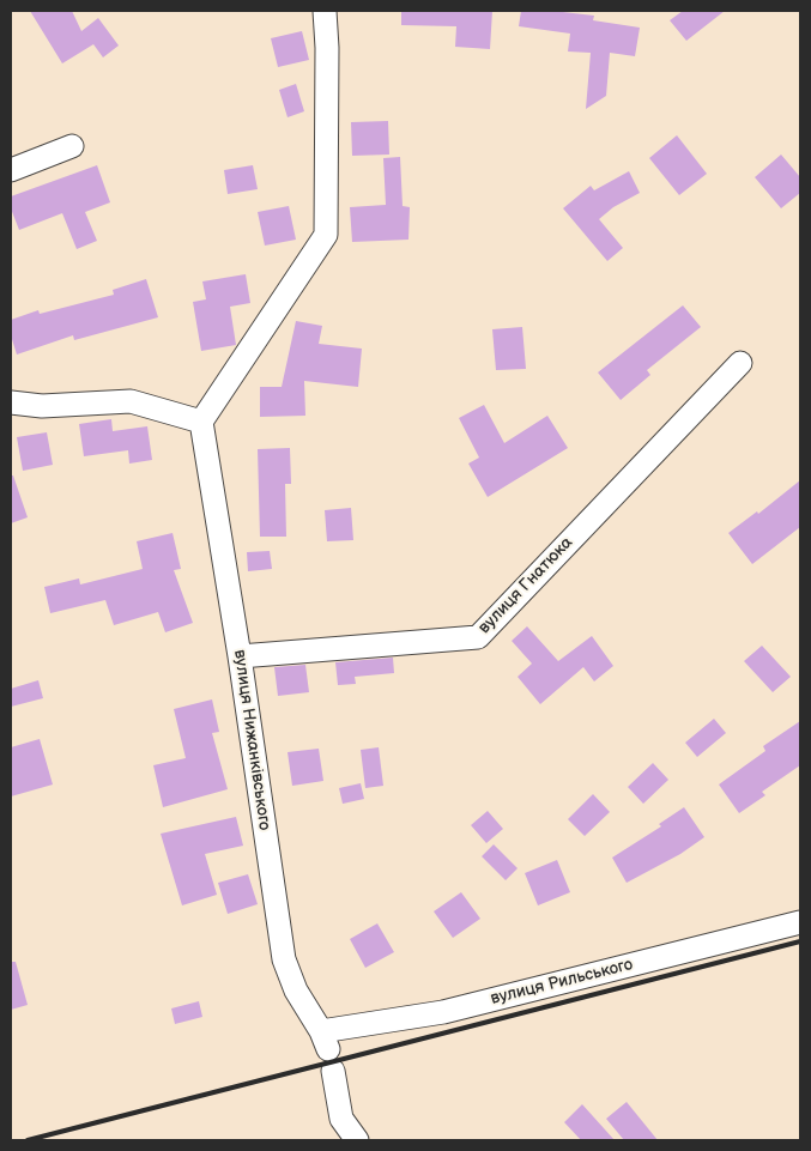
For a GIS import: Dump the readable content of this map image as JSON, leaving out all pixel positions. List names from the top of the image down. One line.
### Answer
{"streets":{"street":["вулиця Гнатюка","вулиця Нижанківського","вулиця Рильського"]},"crossings":[["вулиця Гнатюка","вулиця Нижанківського"],["вулиця Нижанківського","вулиця Рильського"]]}
